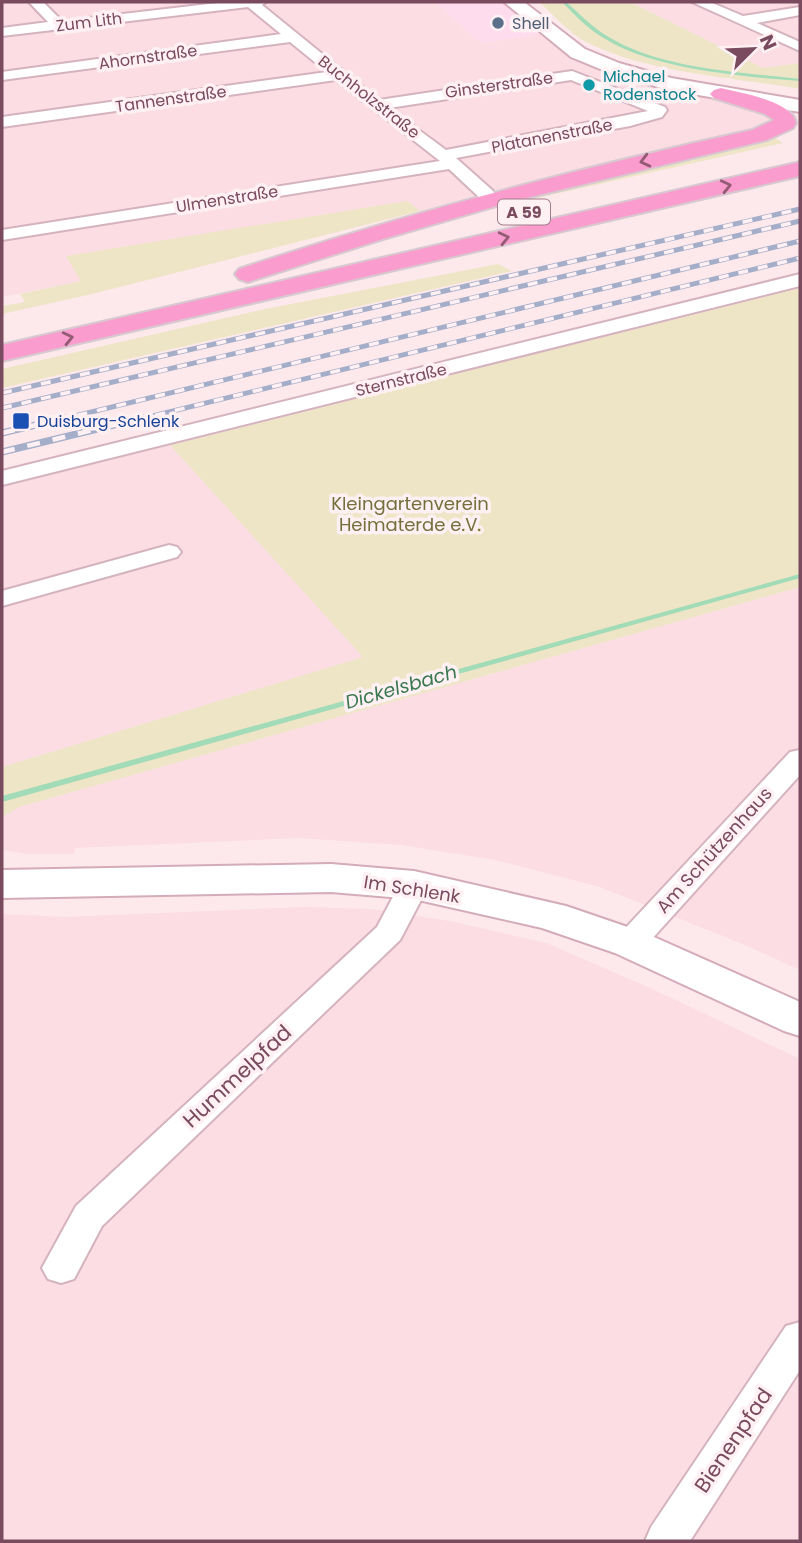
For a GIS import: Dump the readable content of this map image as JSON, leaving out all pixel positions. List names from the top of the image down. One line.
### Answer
{"streets":{"highway":["A 59"],"main road":["Im Schlenk"],"street":["Zum Lith","Ahornstraße","Ginsterstraße","Buchholzstraße","Tannenstraße","Platanenstraße","Ulmenstraße","Sternstraße","Am Schützenhaus","Hummelpfad","Bienenpfad"]},"crossings":[["Zum Lith","Buchholzstraße"],["Ahornstraße","Buchholzstraße"],["Ginsterstraße","Buchholzstraße"],["Ginsterstraße","Platanenstraße"],["Buchholzstraße","Tannenstraße"],["Buchholzstraße","Platanenstraße"],["Buchholzstraße","Ulmenstraße"],["Platanenstraße","Ulmenstraße"],["Am Schützenhaus","Im Schlenk"],["Im Schlenk","Hummelpfad"]],"water":["Dickelsbach"],"parks":["Kleingartenverein Heimaterde e.V."],"places":{"other":["Shell","Michael Rodenstock"],"transit":["Duisburg-Schlenk"]},"north":"top right"}
